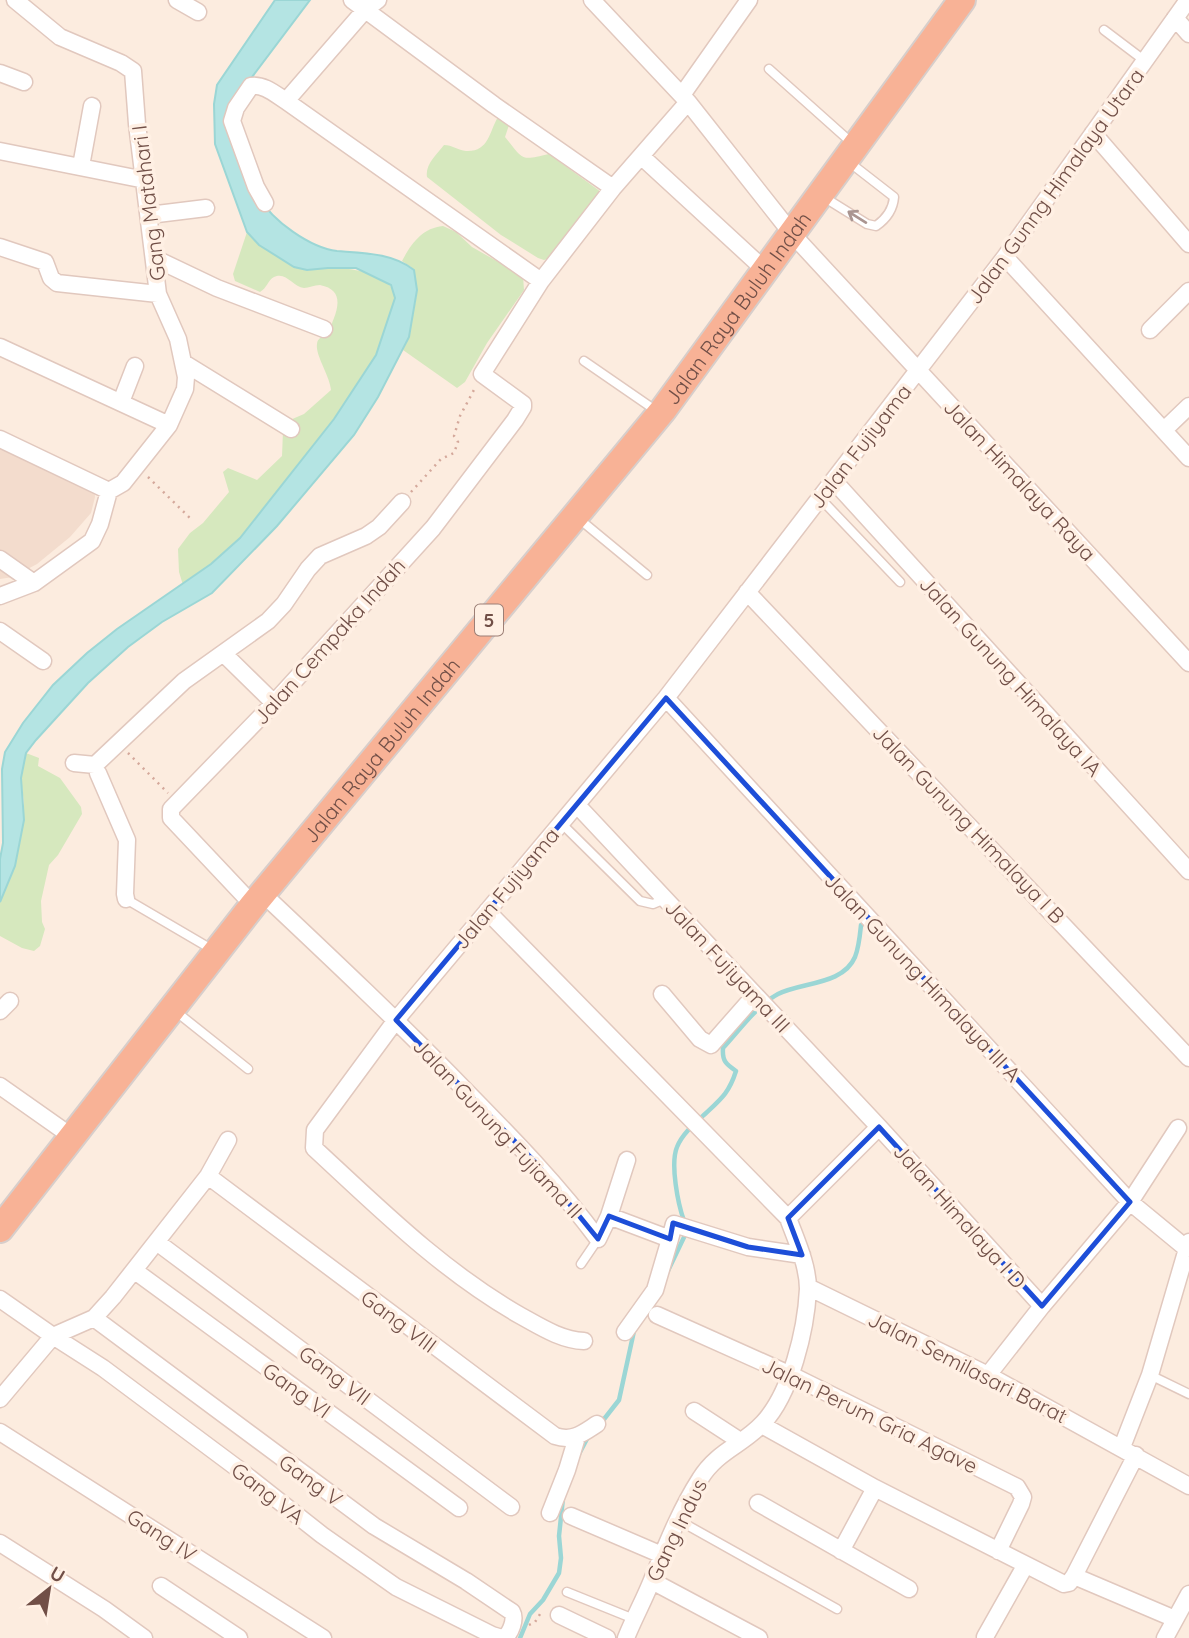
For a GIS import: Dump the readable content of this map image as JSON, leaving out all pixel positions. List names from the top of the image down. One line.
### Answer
{"streets":{"highway":["Jalan Raya Buluh Indah","5"],"street":["Jalan Gunng Himalaya Utara","Gang Matahari I","Jalan Fujiyama","Jalan Himalaya Raya","Jalan Cempaka Indah","Jalan Gunung Himalaya IA","Jalan Gunung Himalaya I B","Jalan Fujiyama III","Jalan Gunung Himalaya III A","Jalan Gunung Fujiama II","Jalan Himalaya I D","Gang VIII","Jalan Semilasari Barat","Gang VII","Gang VI","Jalan Perum Gria Agave","Gang V","Gang VA","Gang Indus","Gang IV"]},"crossings":[["Jalan Gunng Himalaya Utara","Jalan Fujiyama"],["Jalan Gunng Himalaya Utara","Jalan Himalaya Raya"],["Jalan Raya Buluh Indah","Jalan Himalaya Raya"],["Jalan Raya Buluh Indah","Jalan Gunung Fujiama II"],["Jalan Fujiyama","Jalan Himalaya Raya"],["Jalan Fujiyama","Jalan Gunung Himalaya IA"],["Jalan Fujiyama","Jalan Gunung Himalaya I B"],["Jalan Fujiyama","Jalan Fujiyama III"],["Jalan Fujiyama","Jalan Gunung Himalaya III A"],["Jalan Fujiyama","Jalan Gunung Fujiama II"],["Jalan Fujiyama III","Jalan Himalaya I D"],["Jalan Semilasari Barat","Gang Indus"],["Jalan Perum Gria Agave","Gang Indus"],["Gang V","Gang VA"]],"north":"top right"}
